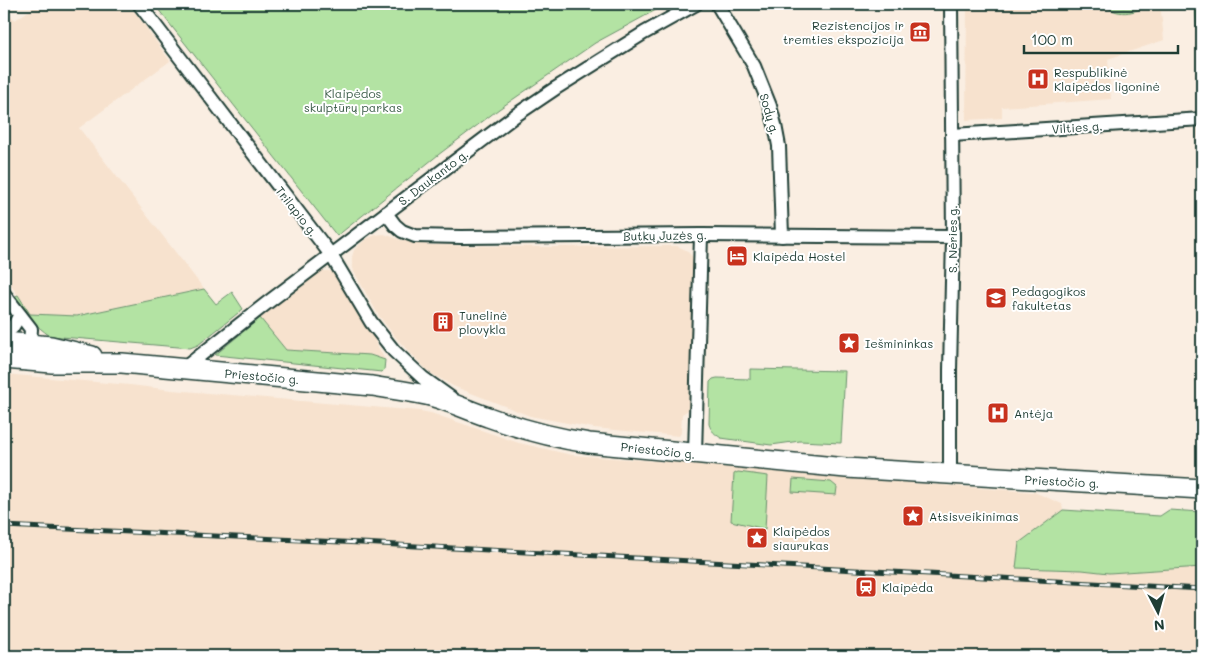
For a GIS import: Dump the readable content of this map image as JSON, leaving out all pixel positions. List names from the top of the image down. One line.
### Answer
{"streets":{"main road":["Priestočio g."],"street":["Sodų g.","Vilties g.","S. Daukanto g.","Trilapio g.","Butkų Juzės g.","S. Nėries g."]},"crossings":[["Sodų g.","Butkų Juzės g."],["Vilties g.","S. Nėries g."],["S. Daukanto g.","Trilapio g."],["S. Daukanto g.","Butkų Juzės g."],["S. Daukanto g.","Priestočio g."],["Trilapio g.","Priestočio g."],["Butkų Juzės g.","S. Nėries g."],["S. Nėries g.","Priestočio g."]],"parks":["Klaipėdos skulptūrų parkas"],"places":{"museum":["Rezistencijos ir tremties ekspozicija"],"hospital":["Respublikinė Klaipėdos ligoninė","Antėja"],"hotel":["Klaipėda Hostel"],"school or university":["Pedagogikos fakultetas"],"building":["Tunelinė plovykla"],"place":["Iešmininkas","Atsisveikinimas","Klaipėdos siaurukas"],"station":["Klaipėda"]},"scale_bar":"100 m","north":"bottom"}
